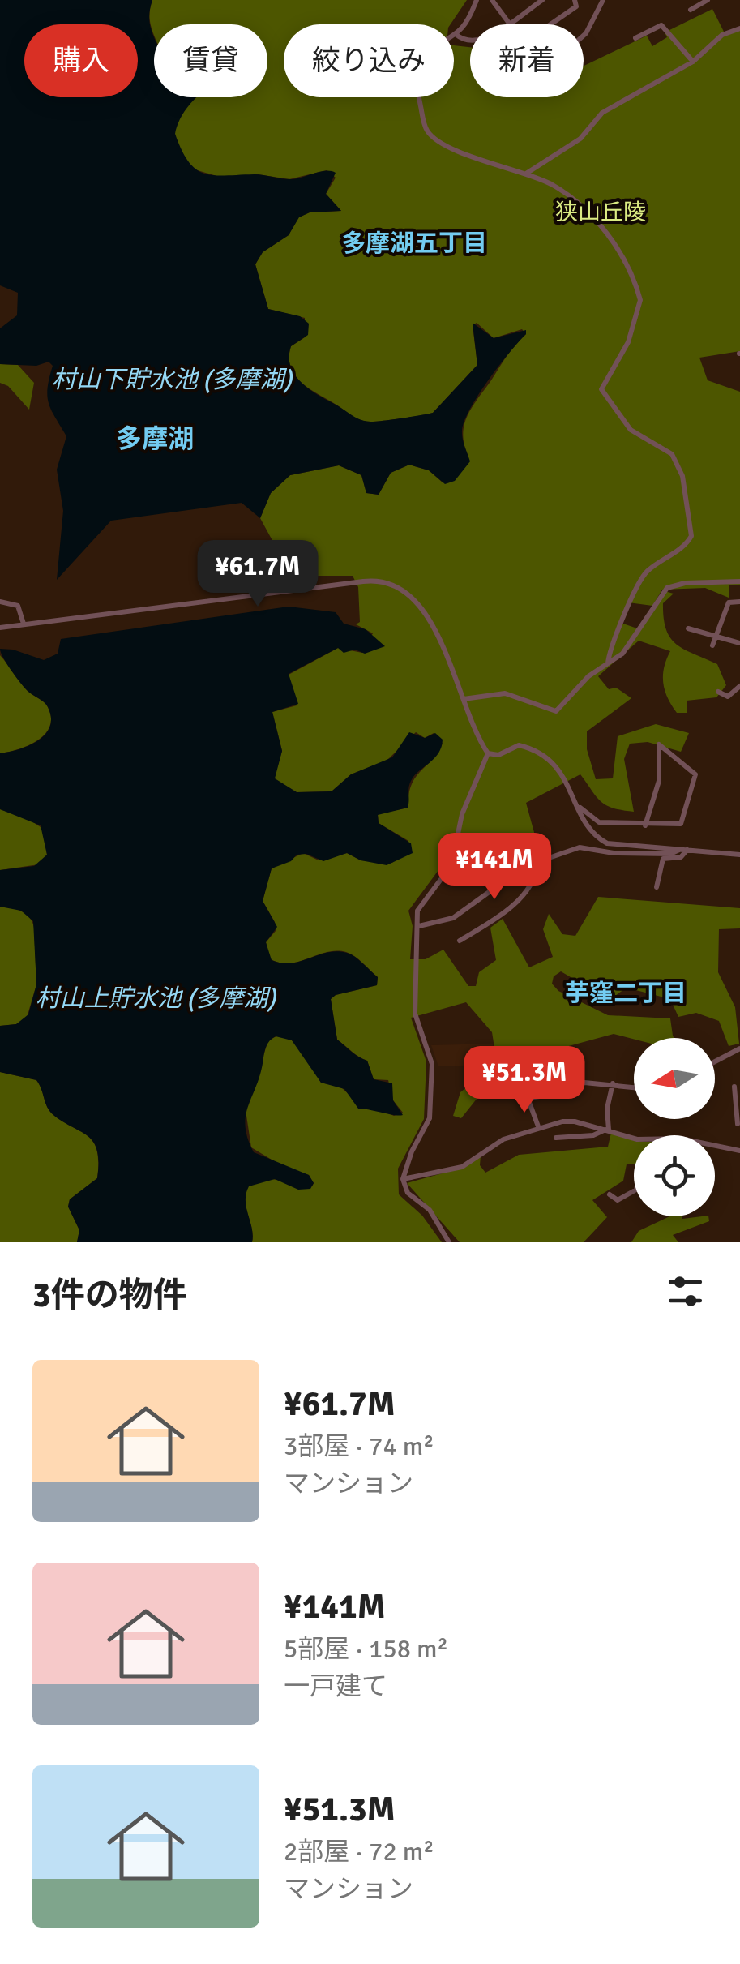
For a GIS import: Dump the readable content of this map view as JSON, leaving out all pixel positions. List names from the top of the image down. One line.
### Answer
{"districts":["多摩湖五丁目","多摩湖","芋窪二丁目"],"water":["村山下貯水池 (多摩湖)","村山上貯水池 (多摩湖)"],"parks":["狭山丘陵"],"north":"left","page":{"chip":["購入","賃貸","絞り込み","新着"],"price":["¥61.7M","¥141M","¥51.3M"],"heading":"3件の物件","list":[{"name":"¥61.7M","note":"3部屋 · 74 m² · マンション"},{"name":"¥141M","note":"5部屋 · 158 m² · 一戸建て"},{"name":"¥51.3M","note":"2部屋 · 72 m² · マンション"}]}}
